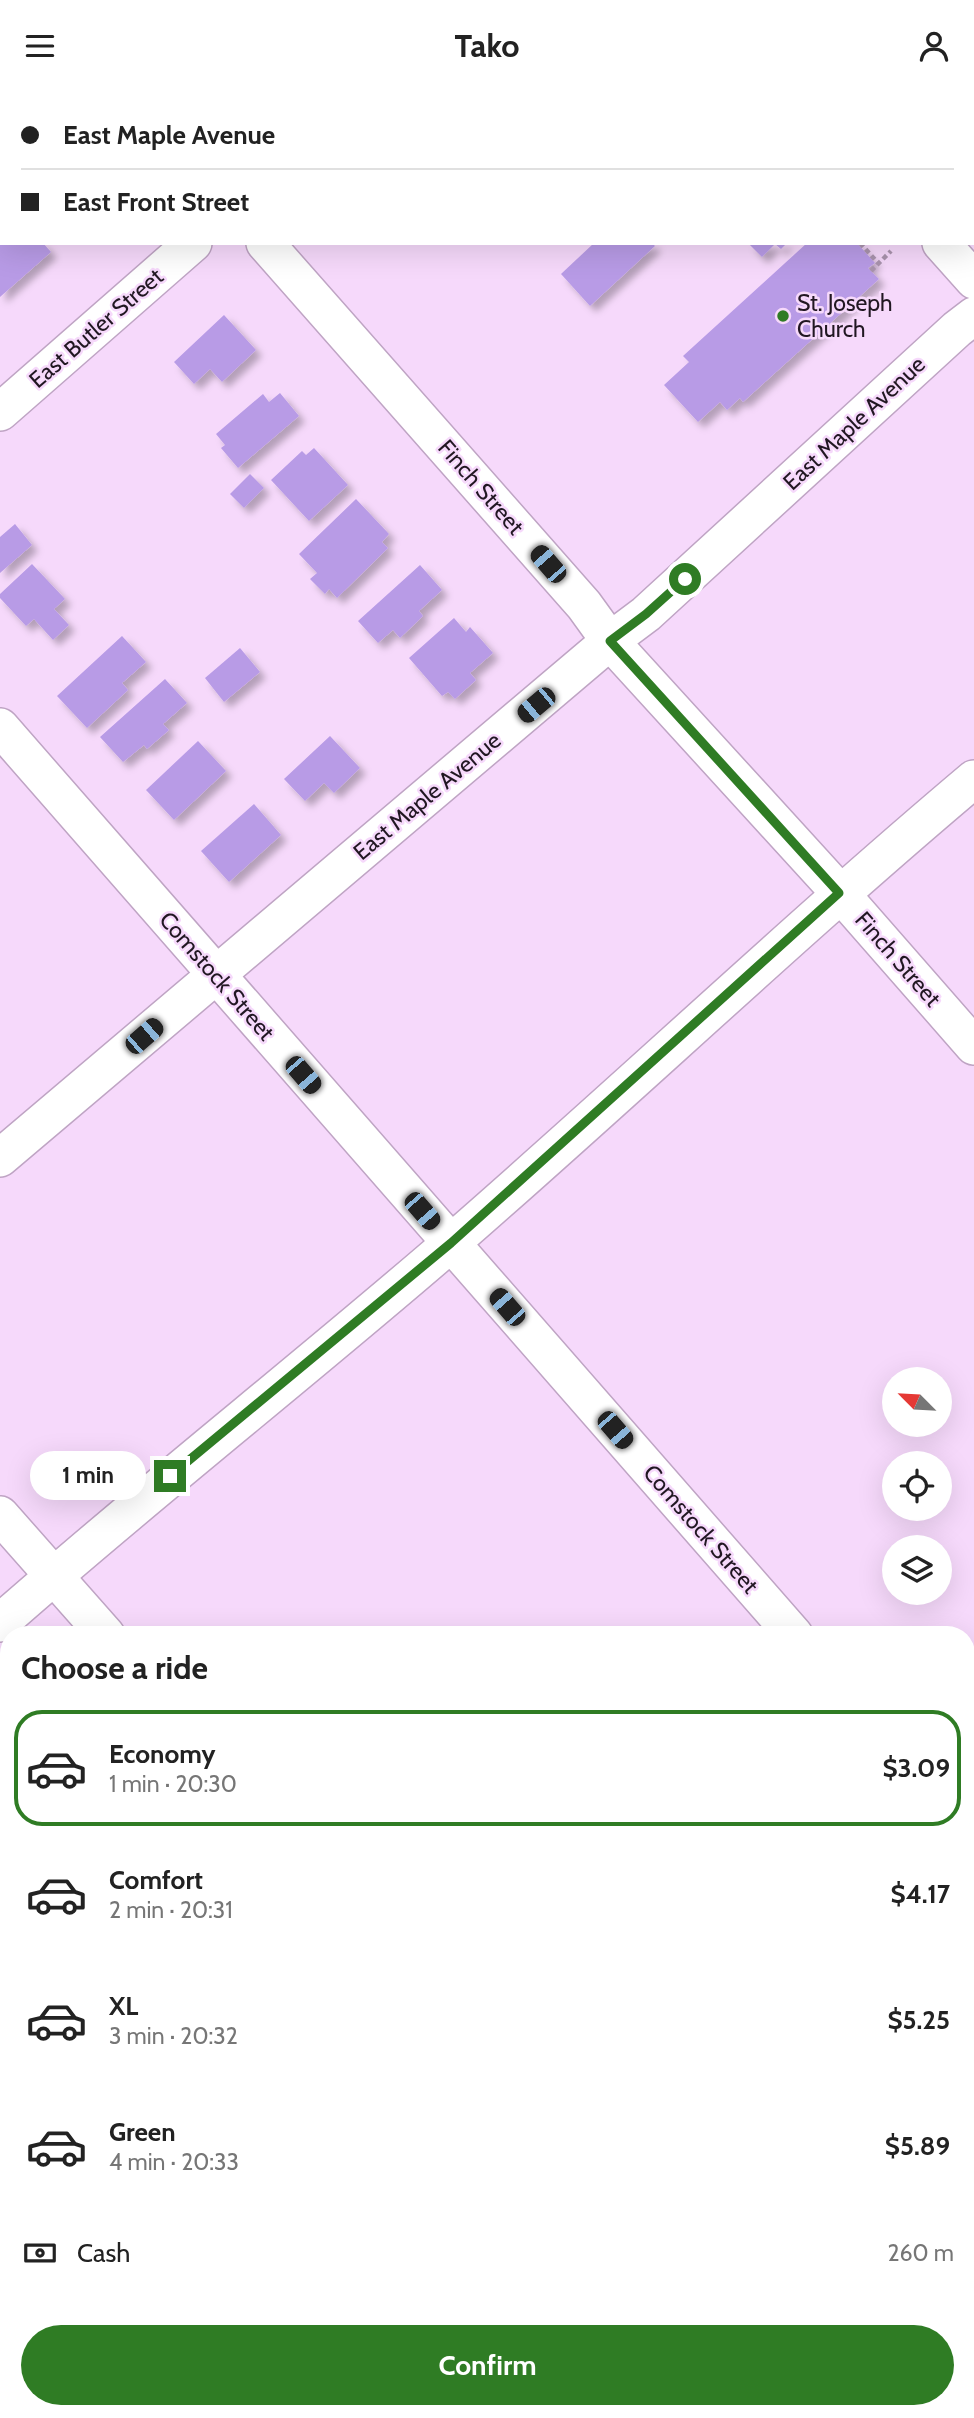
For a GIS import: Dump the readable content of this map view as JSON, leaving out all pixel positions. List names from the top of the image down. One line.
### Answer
{"streets":{"street":["East Butler Street","East Maple Avenue","Finch Street","Comstock Street"]},"crossings":[["East Maple Avenue","Finch Street"],["East Maple Avenue","Comstock Street"]],"places":["St. Joseph Church"],"north":"top left","page":{"header":"Tako","banner":["East Maple Avenue","East Front Street"],"bubble":"1 min","heading":"Choose a ride","list":[{"name":"Economy","note":"1 min · 20:30","value":"$3.09"},{"name":"Comfort","note":"2 min · 20:31","value":"$4.17"},{"name":"XL","note":"3 min · 20:32","value":"$5.25"},{"name":"Green","note":"4 min · 20:33","value":"$5.89"}],"pay":["Cash","260 m"],"buttons":"Confirm"}}
